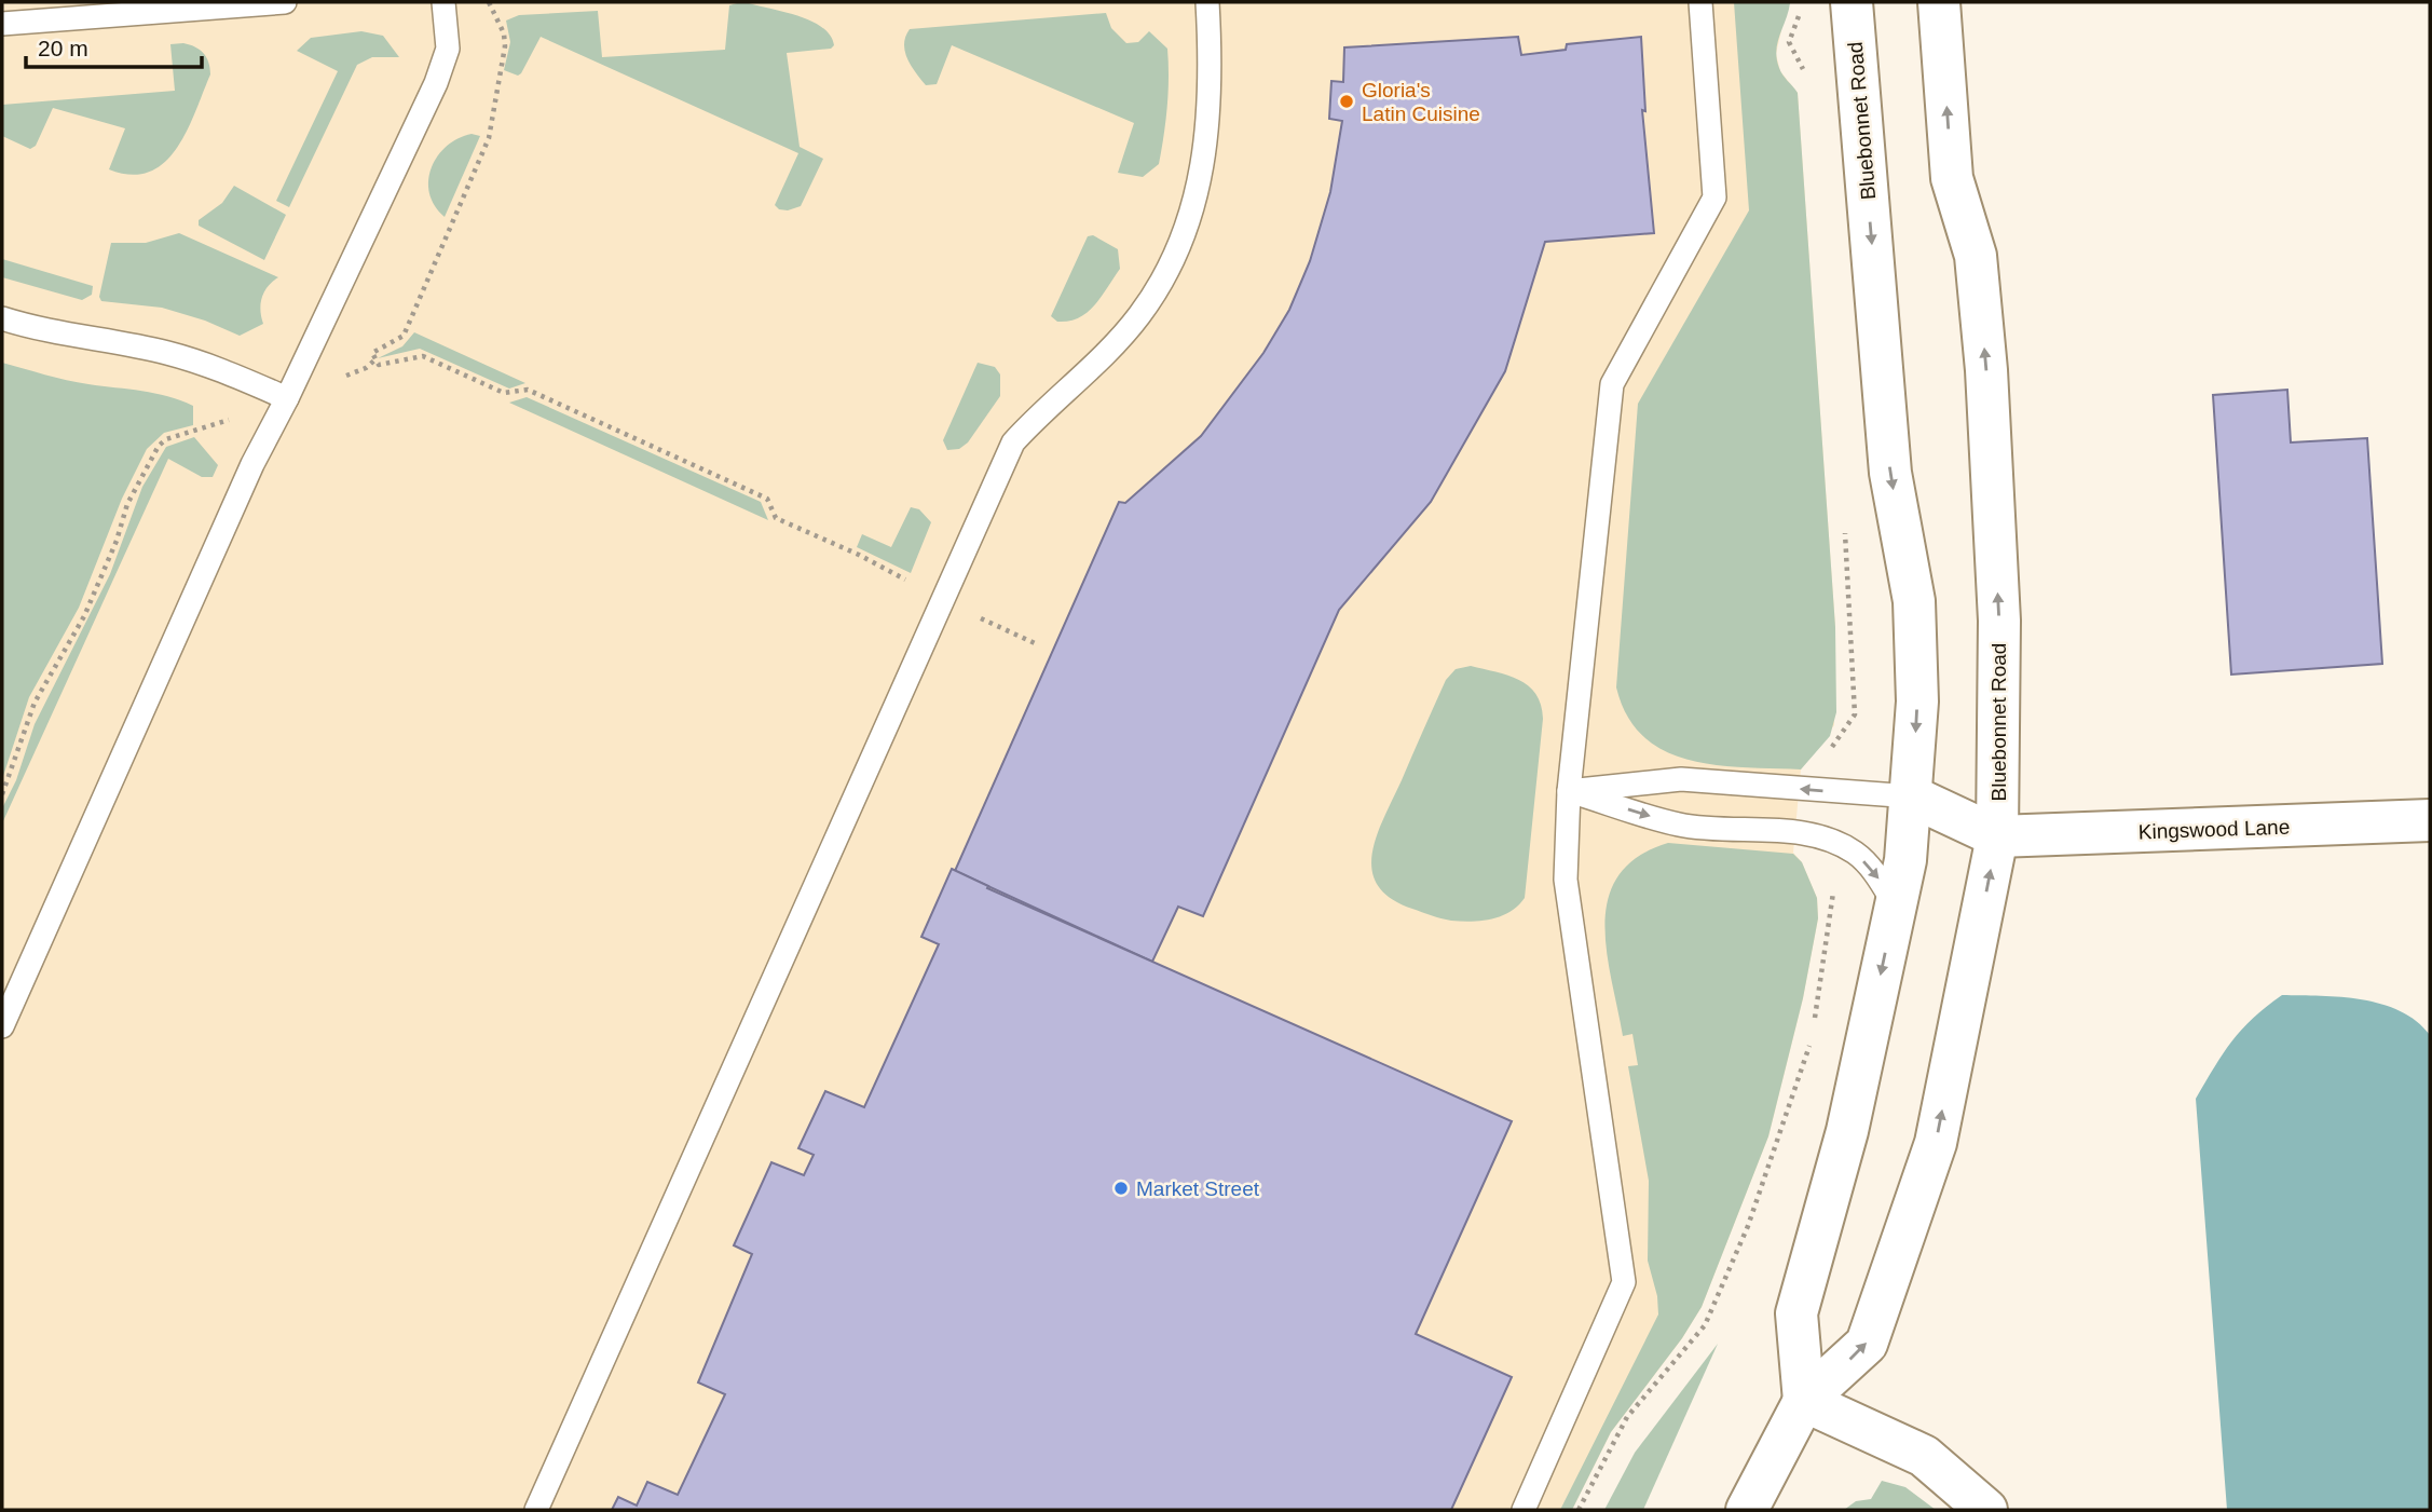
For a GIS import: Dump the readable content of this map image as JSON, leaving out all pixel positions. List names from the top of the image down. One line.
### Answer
{"streets":{"street":["Bluebonnet Road","Kingswood Lane"]},"crossings":[["Bluebonnet Road","Kingswood Lane"]],"places":["Gloria's Latin Cuisine","Market Street"],"scale_bar":"20 m"}
